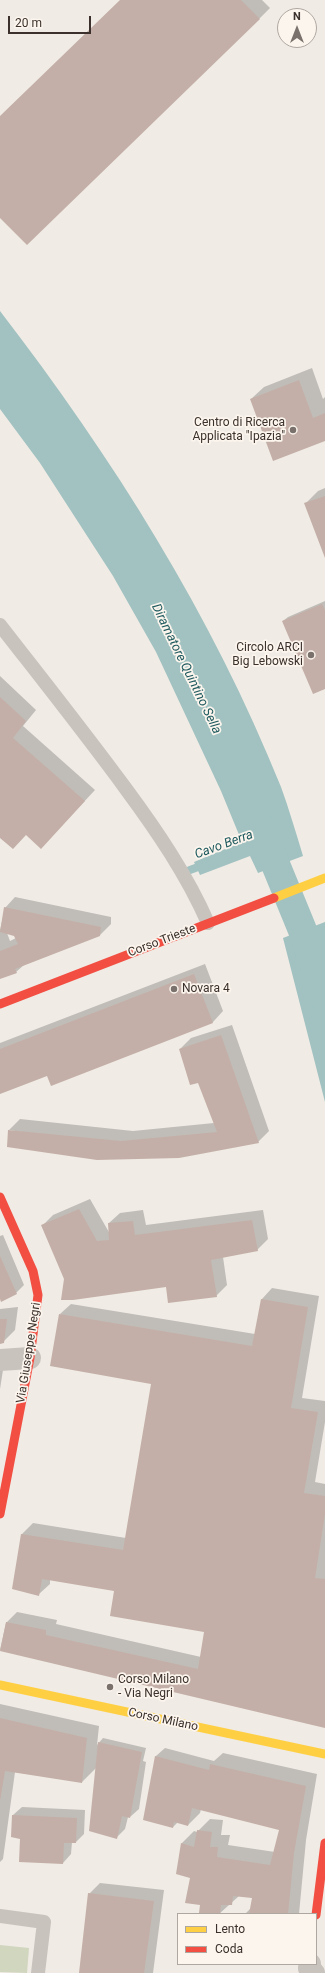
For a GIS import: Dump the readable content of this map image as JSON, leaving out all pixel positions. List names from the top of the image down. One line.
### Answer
{"streets":{"main road":["Corso Trieste","Via Giuseppe Negri","Corso Milano"]},"water":["Diramatore Quintino Sella","Cavo Berra"],"places":["Centro di Ricerca Applicata \"Ipazia\"","Circolo ARCI Big Lebowski","Novara 4","Corso Milano - Via Negri"],"legend":["Lento","Coda"],"scale_bar":"20 m","north":"top"}
